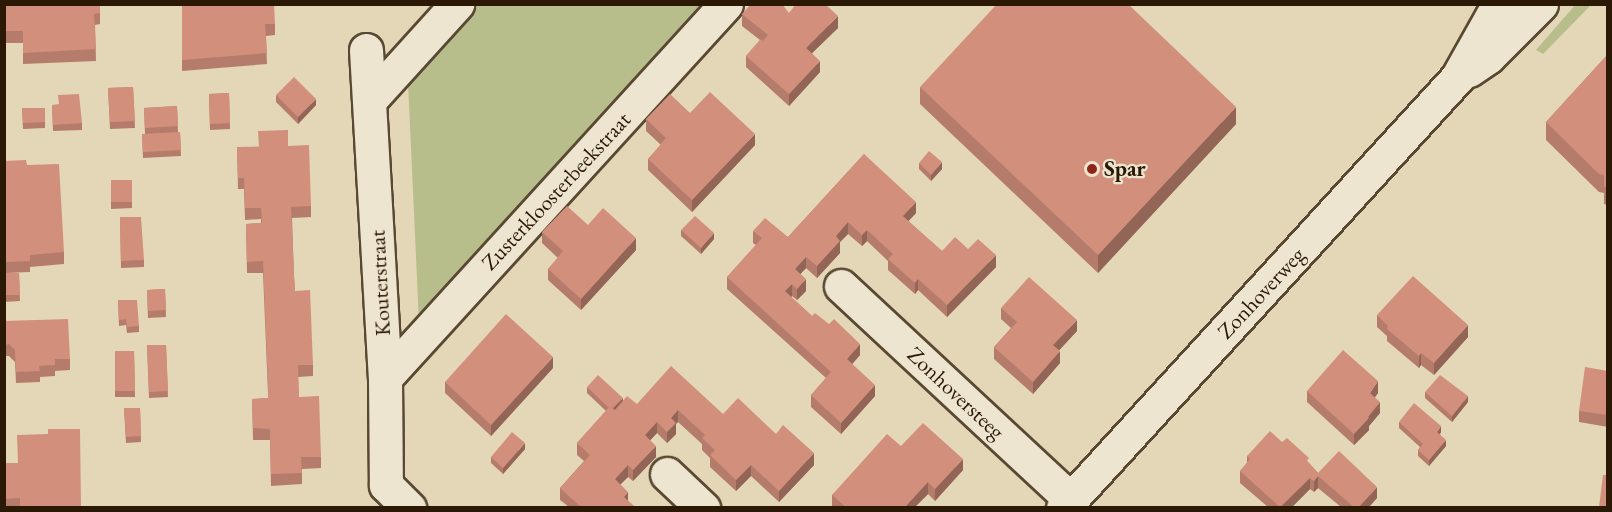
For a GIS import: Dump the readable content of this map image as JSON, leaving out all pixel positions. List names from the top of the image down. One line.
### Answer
{"streets":{"street":["Zusterkloosterbeekstraat","Kouterstraat","Zonhoverweg","Zonhoversteeg"]},"crossings":[["Zusterkloosterbeekstraat","Kouterstraat"],["Zonhoverweg","Zonhoversteeg"]],"places":["Spar"]}
